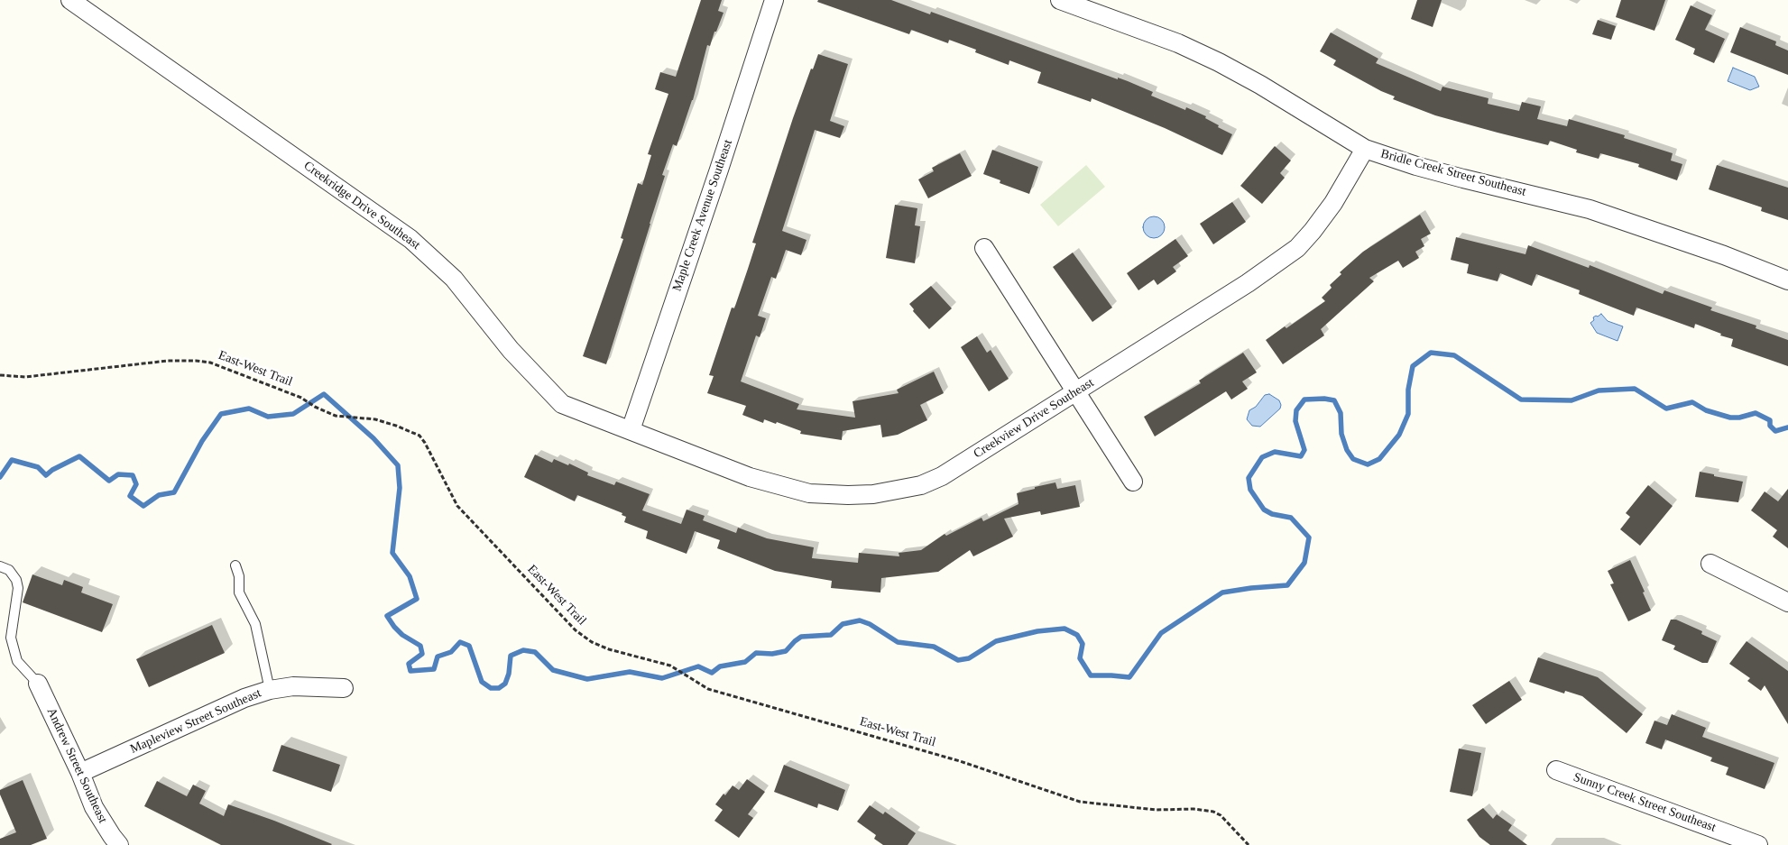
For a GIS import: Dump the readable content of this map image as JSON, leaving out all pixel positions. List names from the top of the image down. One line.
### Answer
{"streets":{"street":["Bridle Creek Street Southeast","Creekridge Drive Southeast","Maple Creek Avenue Southeast","Creekview Drive Southeast","Mapleview Street Southeast","Andrew Street Southeast","Sunny Creek Street Southeast"],"path":["East-West Trail"]},"crossings":[["Bridle Creek Street Southeast","Creekview Drive Southeast"],["Creekridge Drive Southeast","Maple Creek Avenue Southeast"],["Creekridge Drive Southeast","Creekview Drive Southeast"],["Maple Creek Avenue Southeast","Creekview Drive Southeast"],["Mapleview Street Southeast","Andrew Street Southeast"]]}
